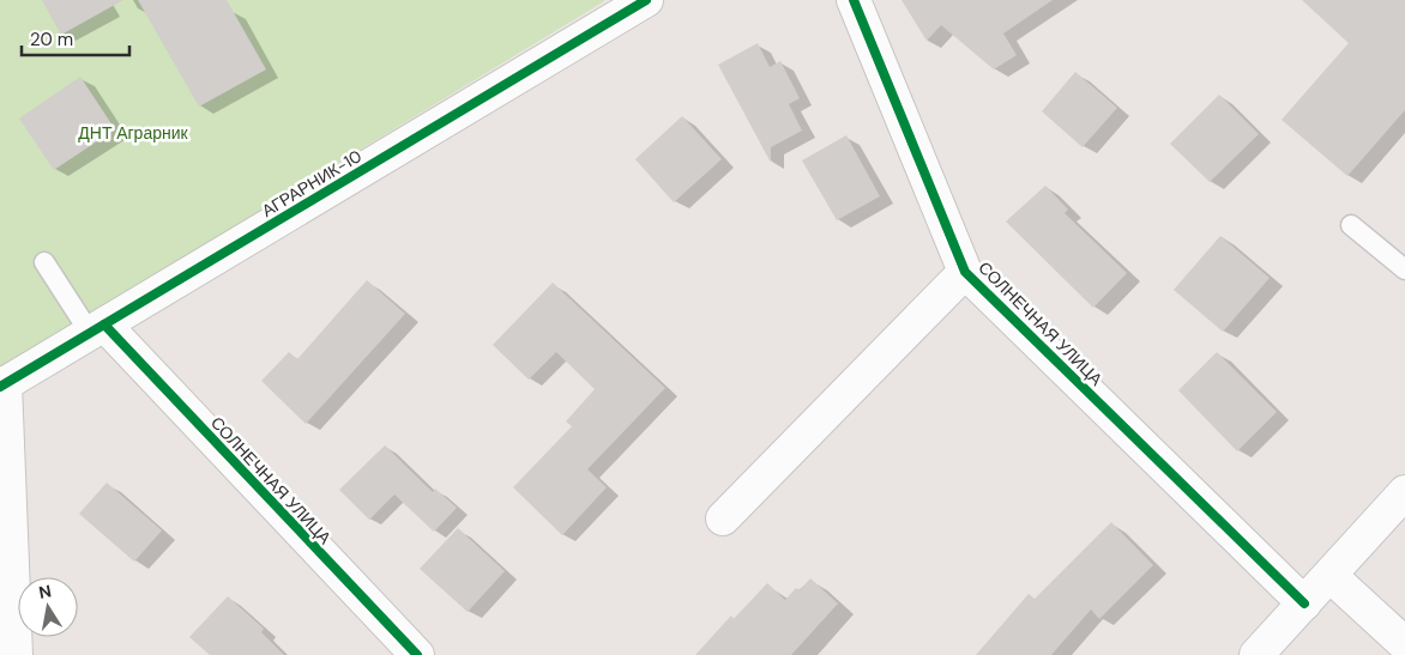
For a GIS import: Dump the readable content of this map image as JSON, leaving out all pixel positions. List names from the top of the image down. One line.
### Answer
{"streets":{"street":["АГРАРНИК-10","СОЛНЕЧНАЯ УЛИЦА"]},"crossings":[["АГРАРНИК-10","СОЛНЕЧНАЯ УЛИЦА"]],"parks":["ДНТ Аграрник"],"scale_bar":"20 m","north":"top"}
